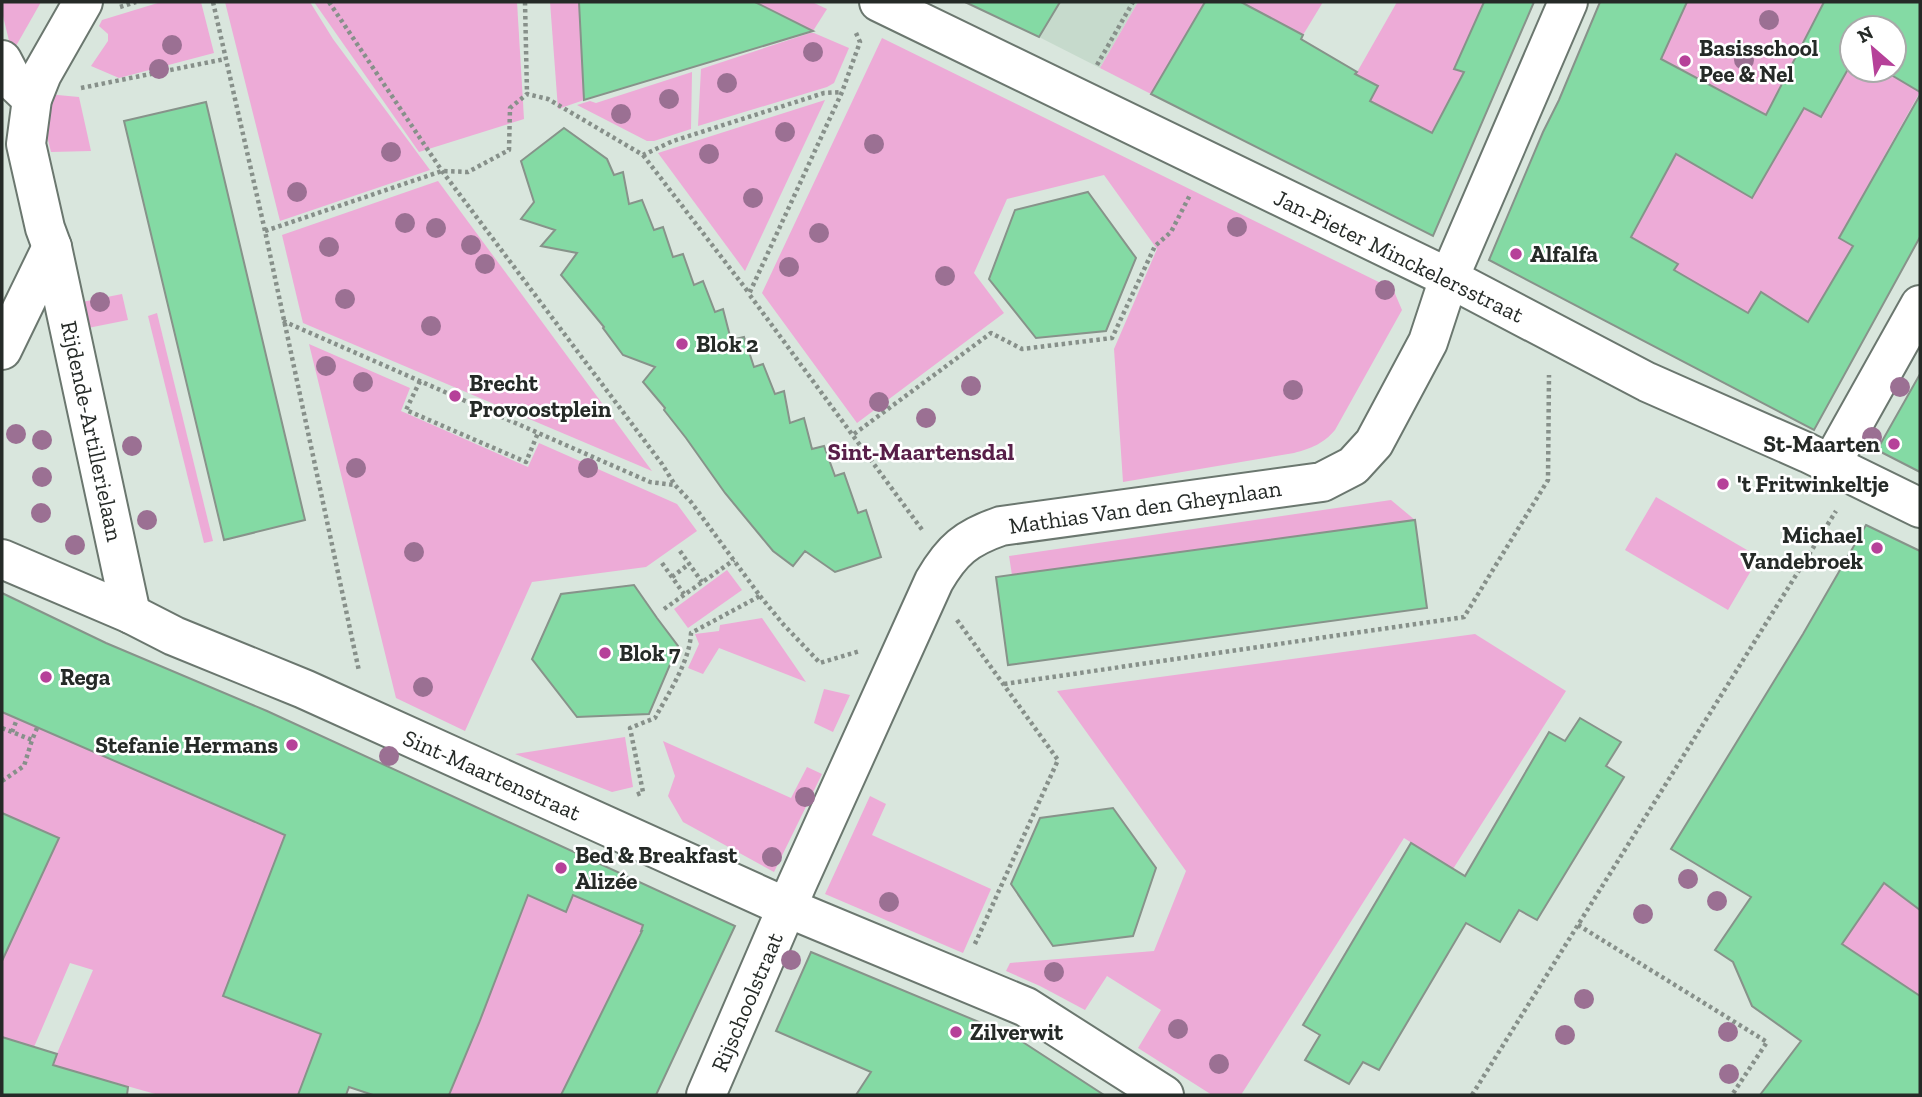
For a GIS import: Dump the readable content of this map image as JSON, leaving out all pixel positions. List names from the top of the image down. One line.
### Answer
{"streets":{"street":["Jan-Pieter Minckelersstraat","Rijdende-Artillerielaan","Mathias Van den Gheynlaan","Sint-Maartenstraat","Rijschoolstraat"]},"crossings":[["Jan-Pieter Minckelersstraat","Mathias Van den Gheynlaan"],["Rijdende-Artillerielaan","Sint-Maartenstraat"],["Mathias Van den Gheynlaan","Sint-Maartenstraat"],["Mathias Van den Gheynlaan","Rijschoolstraat"],["Sint-Maartenstraat","Rijschoolstraat"]],"districts":["Sint-Maartensdal"],"places":["Basisschool Pee & Nel","Alfalfa","Blok 2","Brecht Provoostplein","St-Maarten","'t Fritwinkeltje","Michael Vandebroek","Blok 7","Rega","Stefanie Hermans","Bed & Breakfast Alizée","Zilverwit"],"north":"top left"}
